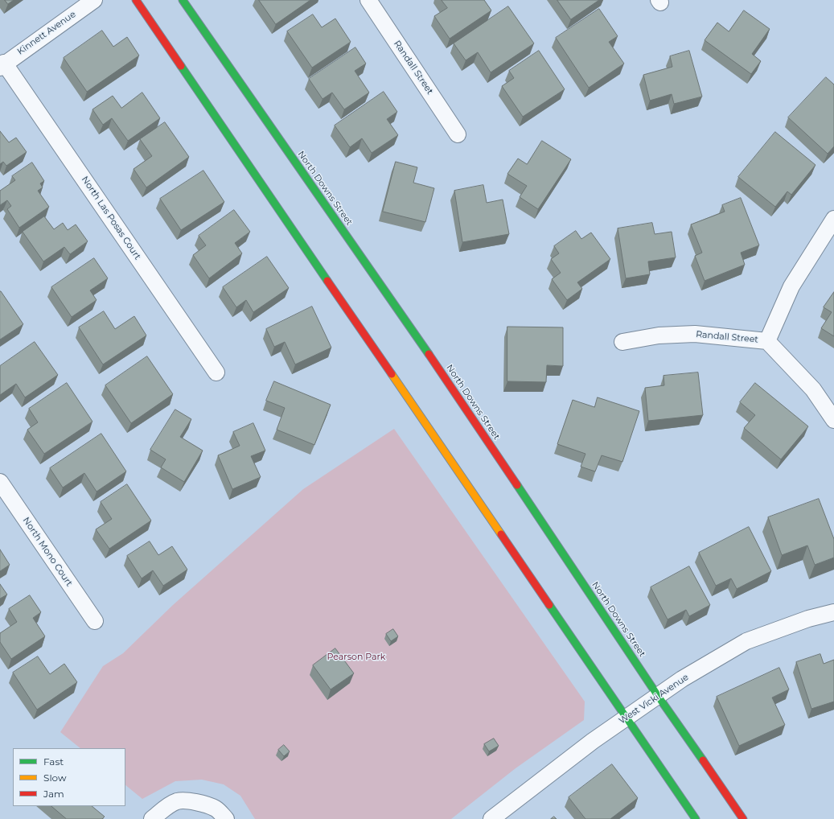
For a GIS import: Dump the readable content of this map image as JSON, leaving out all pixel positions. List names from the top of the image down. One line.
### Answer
{"streets":{"street":["Kinnett Avenue","Randall Street","North Downs Street","North Las Posas Court","North Mono Court","West Vicki Avenue"]},"crossings":[["Kinnett Avenue","North Las Posas Court"],["North Downs Street","West Vicki Avenue"]],"parks":["Pearson Park"],"legend":["Fast","Slow","Jam"]}
